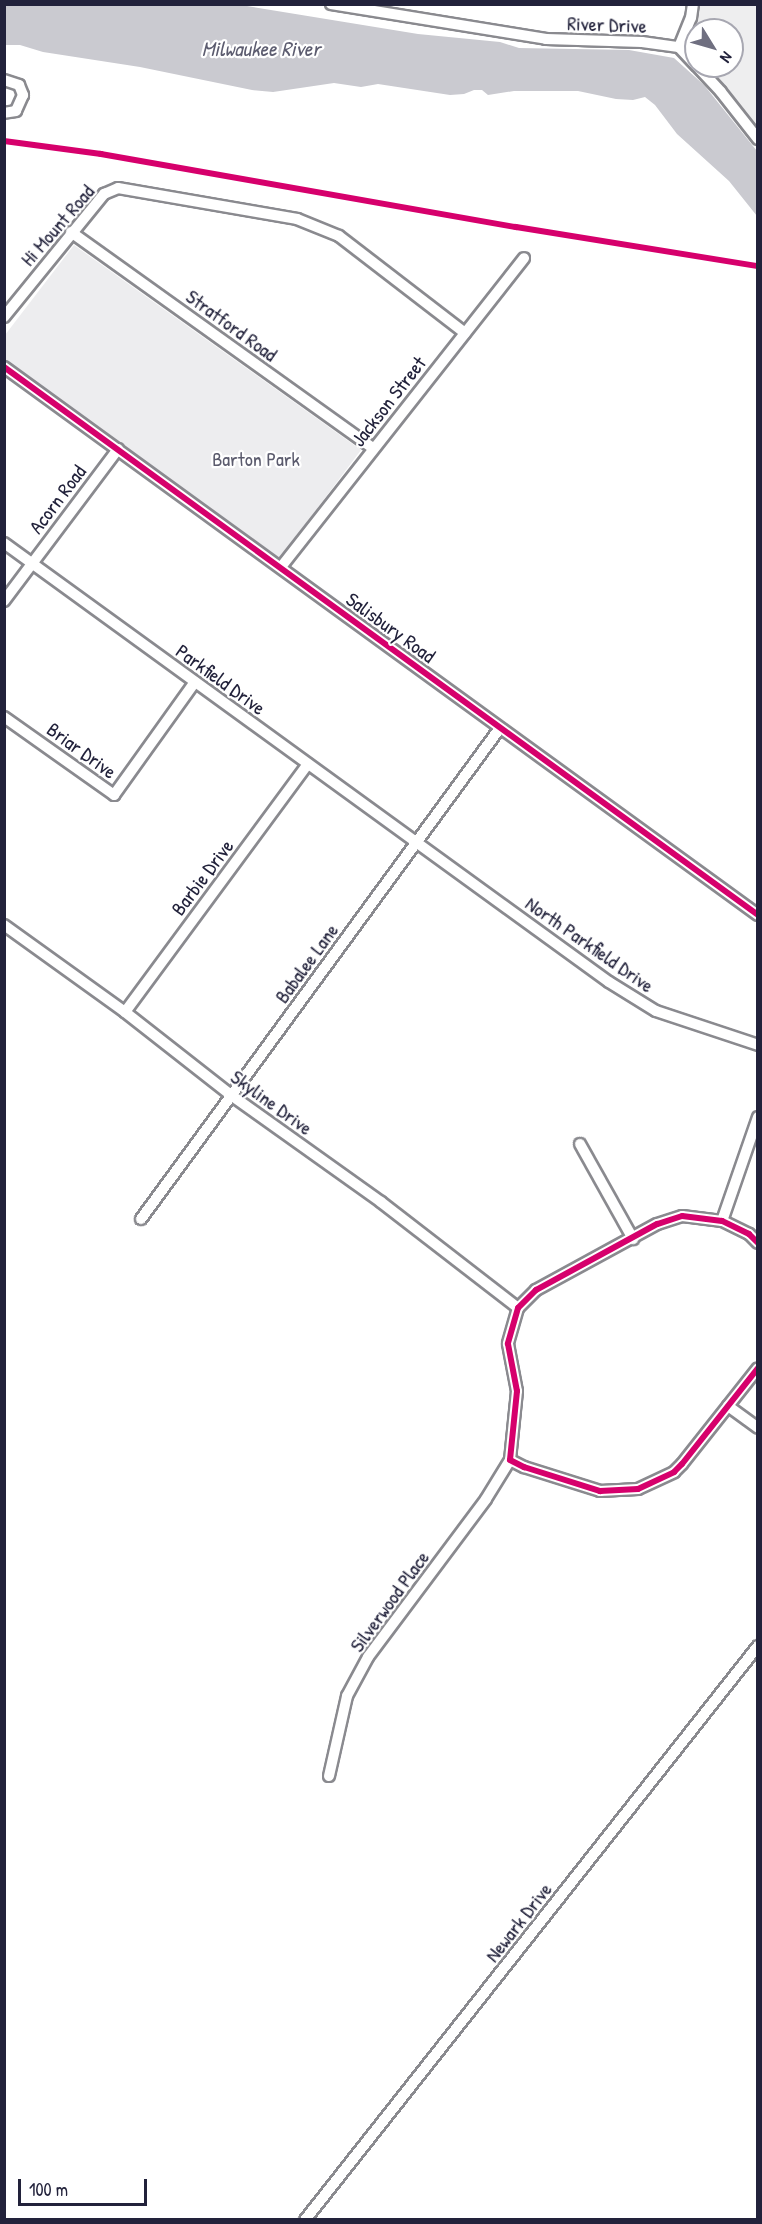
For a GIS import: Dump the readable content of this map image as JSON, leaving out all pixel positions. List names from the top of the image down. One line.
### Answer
{"streets":{"street":["River Drive","Hi Mount Road","Stratford Road","Jackson Street","Acorn Road","Salisbury Road","Parkfield Drive","Briar Drive","Barbie Drive","North Parkfield Drive","Babalee Lane","Skyline Drive","Silverwood Place","Newark Drive"]},"crossings":[["Hi Mount Road","Stratford Road"],["Hi Mount Road","Jackson Street"],["Stratford Road","Jackson Street"],["Jackson Street","Salisbury Road"],["Acorn Road","Salisbury Road"],["Acorn Road","Parkfield Drive"],["Salisbury Road","Babalee Lane"],["Parkfield Drive","Briar Drive"],["Parkfield Drive","Barbie Drive"],["Parkfield Drive","North Parkfield Drive"],["Parkfield Drive","Babalee Lane"],["Barbie Drive","Skyline Drive"],["North Parkfield Drive","Babalee Lane"],["Babalee Lane","Skyline Drive"]],"water":["Milwaukee River"],"parks":["Barton Park"],"scale_bar":"100 m","north":"bottom right"}
